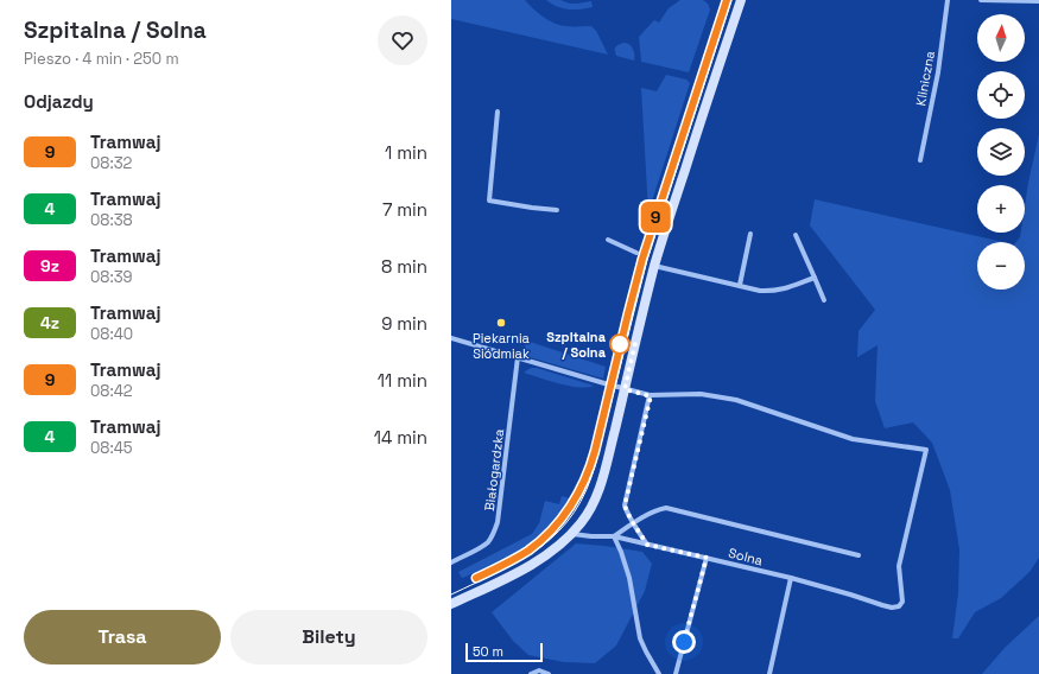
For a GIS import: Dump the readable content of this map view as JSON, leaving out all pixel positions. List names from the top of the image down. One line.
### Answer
{"streets":{"street":["Kliniczna","Białogardzka","Solna"]},"places":["Piekarnia Siódmiak","Szpitalna / Solna"],"lines":["tram line 9"],"scale_bar":"50 m","north":"top","page":{"heading":[["Szpitalna / Solna","Pieszo · 4 min · 250 m"],"Odjazdy"],"on_map":"9","map_buttons":["+","−"],"list":[{"mark":"9","name":"Tramwaj","note":"08:32","value":"1 min"},{"mark":"4","name":"Tramwaj","note":"08:38","value":"7 min"},{"mark":"9z","name":"Tramwaj","note":"08:39","value":"8 min"},{"mark":"4z","name":"Tramwaj","note":"08:40","value":"9 min"},{"mark":"9","name":"Tramwaj","note":"08:42","value":"11 min"},{"mark":"4","name":"Tramwaj","note":"08:45","value":"14 min"}],"buttons":["Trasa","Bilety"],"scale":"50 m"}}
